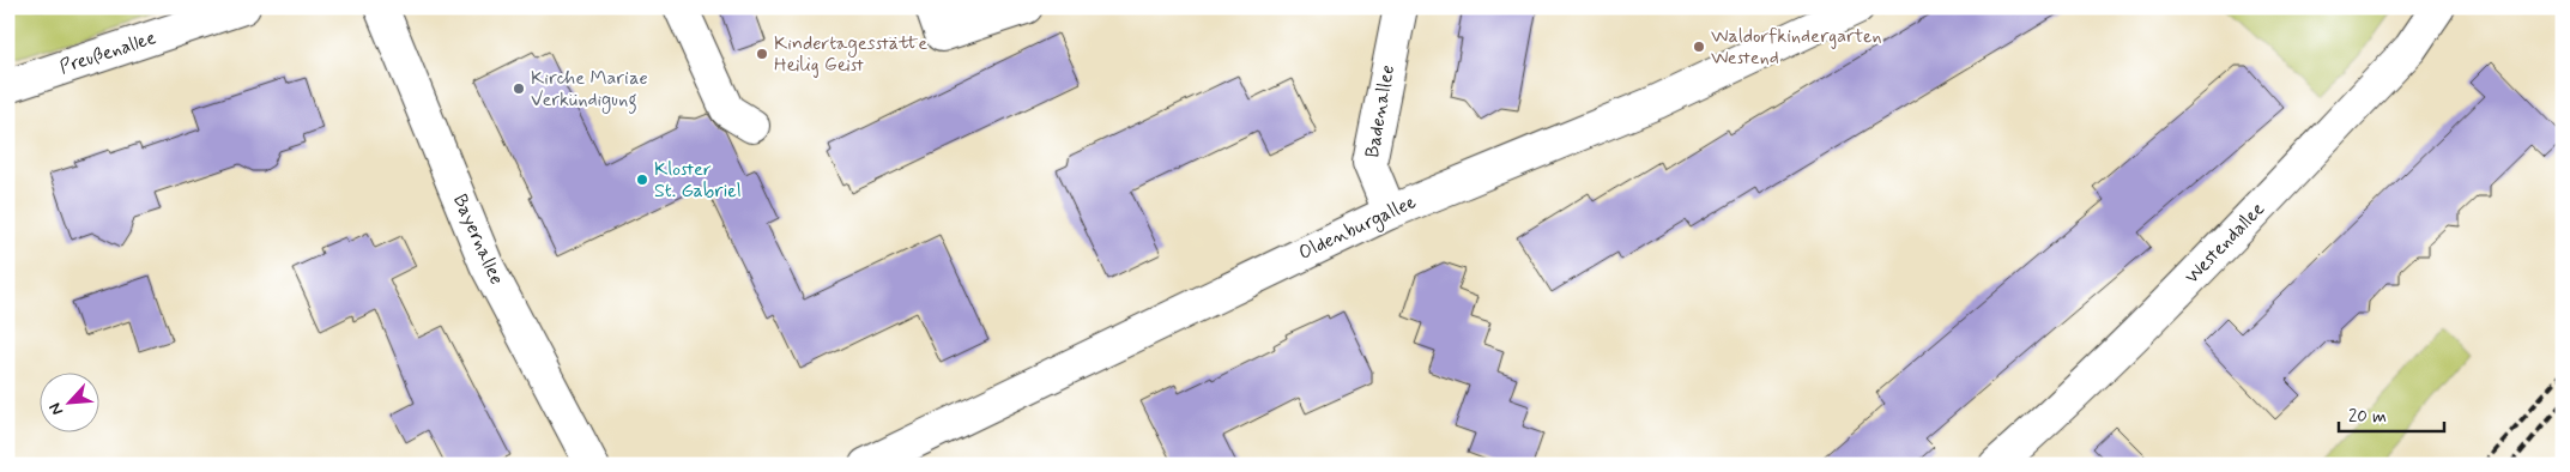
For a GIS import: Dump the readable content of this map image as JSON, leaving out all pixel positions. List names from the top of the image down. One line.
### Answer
{"streets":{"street":["Preußenallee","Badenallee","Oldenburgallee","Bayernallee","Westendallee"]},"crossings":[["Badenallee","Oldenburgallee"]],"places":["Waldorfkindergarten Westend","Kindertagesstätte Heilig Geist","Kirche Mariae Verkündigung","Kloster St. Gabriel"],"scale_bar":"20 m","north":"bottom left"}
